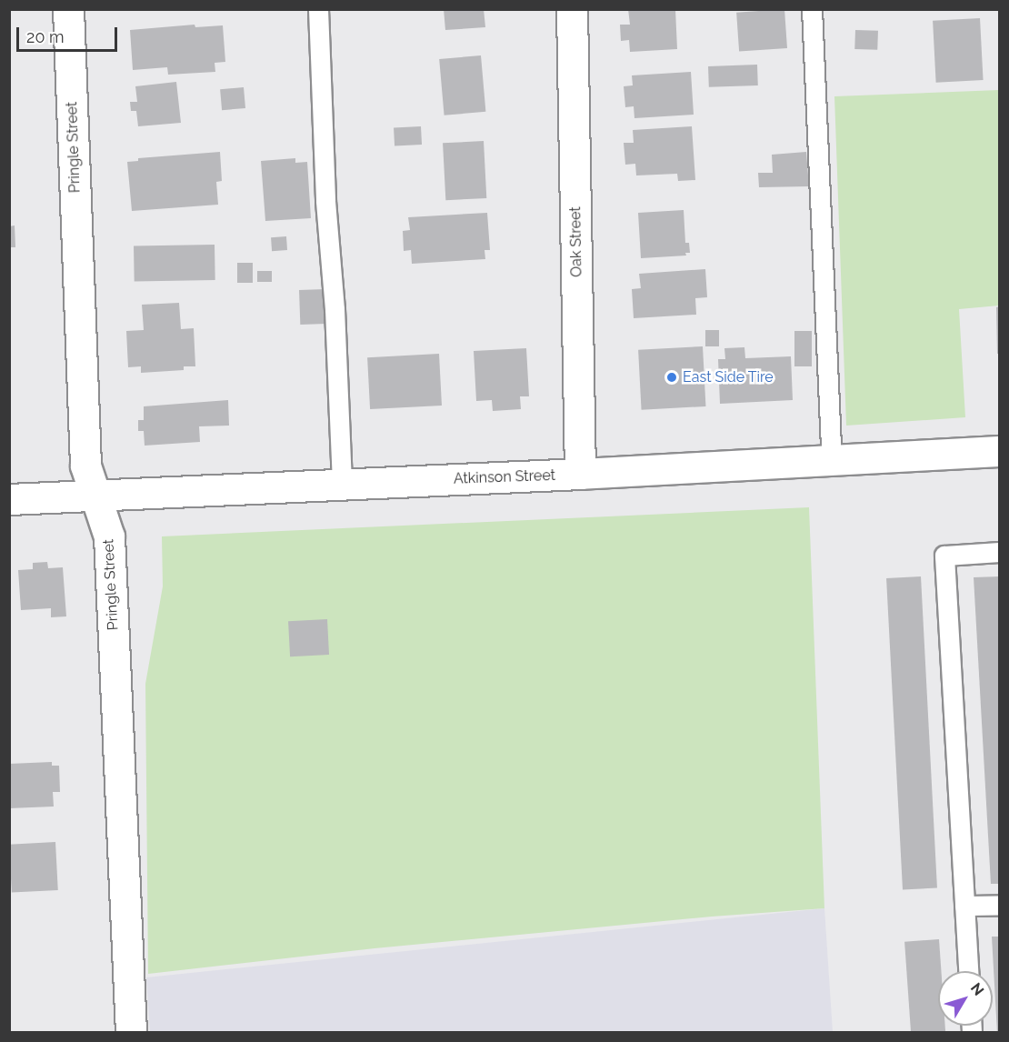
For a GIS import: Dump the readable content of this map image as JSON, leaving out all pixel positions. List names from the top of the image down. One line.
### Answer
{"streets":{"street":["Pringle Street","Oak Street","Atkinson Street"]},"crossings":[["Pringle Street","Atkinson Street"],["Oak Street","Atkinson Street"]],"places":["East Side Tire"],"scale_bar":"20 m","north":"top right"}
